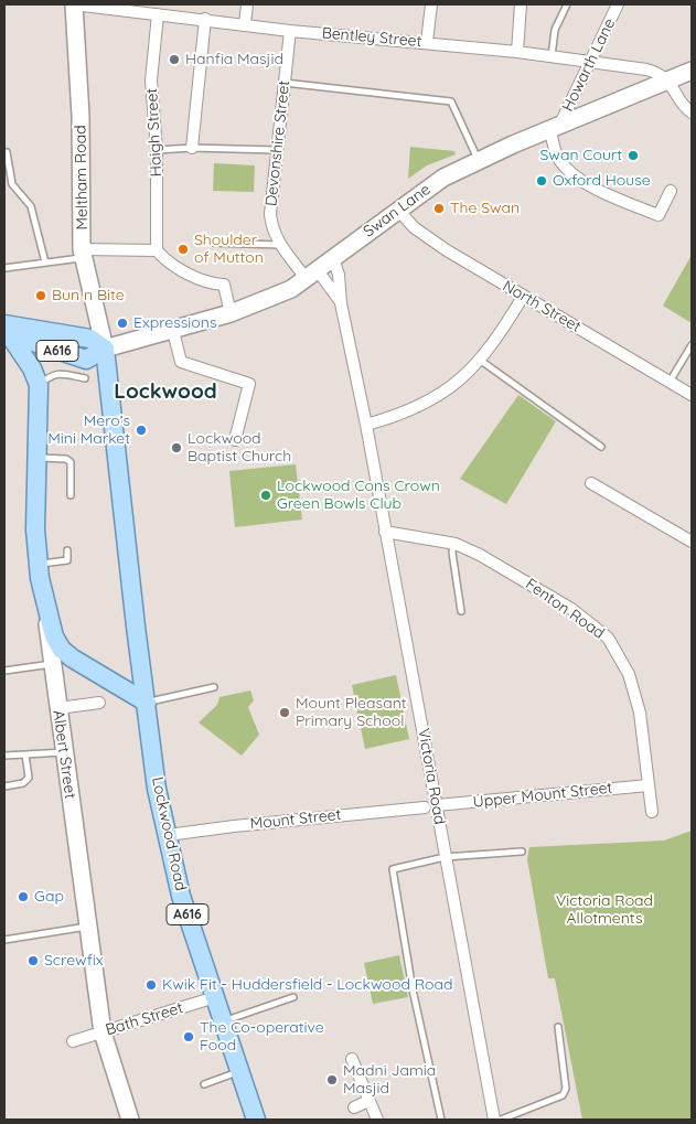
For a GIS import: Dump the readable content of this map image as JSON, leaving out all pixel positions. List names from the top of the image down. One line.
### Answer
{"streets":{"main road":["A616","Albert Street","Lockwood Road"],"street":["Bentley Street","Howarth Lane","Haigh Street","Devonshire Street","Meltham Road","Swan Lane","North Street","Fenton Road","Victoria Road","Upper Mount Street","Mount Street","Bath Street"]},"crossings":[["Bentley Street","Howarth Lane"],["Bentley Street","Haigh Street"],["Bentley Street","Devonshire Street"],["Bentley Street","Meltham Road"],["Bentley Street","Swan Lane"],["Howarth Lane","Swan Lane"],["Devonshire Street","Swan Lane"],["Devonshire Street","Victoria Road"],["Meltham Road","Swan Lane"],["Meltham Road","A616"],["Meltham Road","Lockwood Road"],["Swan Lane","North Street"],["Swan Lane","A616"],["Swan Lane","Victoria Road"],["Swan Lane","Lockwood Road"],["A616","Albert Street"],["A616","Lockwood Road"],["Fenton Road","Victoria Road"],["Fenton Road","Upper Mount Street"],["Albert Street","Bath Street"],["Victoria Road","Upper Mount Street"],["Mount Street","Lockwood Road"],["Lockwood Road","Bath Street"]],"districts":["Lockwood"],"parks":["Victoria Road Allotments"],"places":["Hanfia Masjid","Swan Court","Oxford House","The Swan","Shoulder of Mutton","Bun n Bite","Expressions","Mero’s Mini Market","Lockwood Baptist Church","Lockwood Cons Crown Green Bowls Club","Mount Pleasant Primary School","Gap","Screwfix","Kwik Fit - Huddersfield - Lockwood Road","The Co-operative Food","Madni Jamia Masjid"]}
